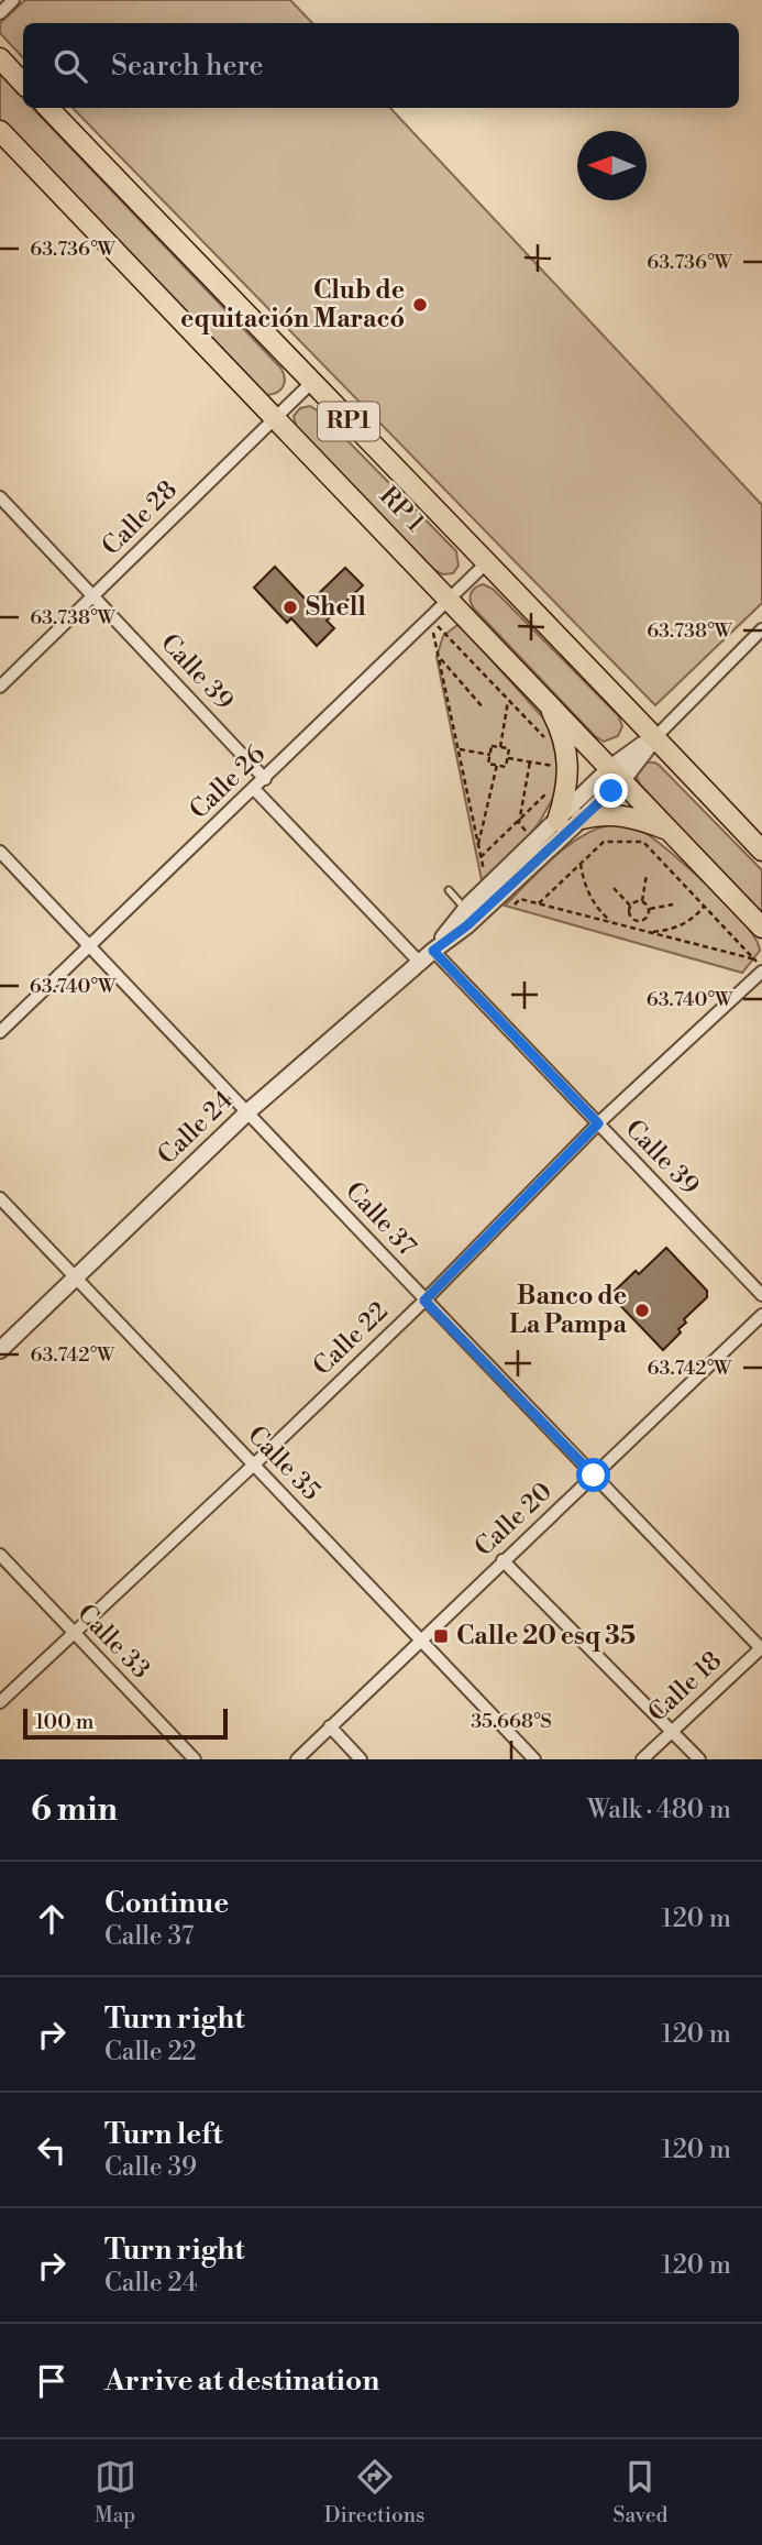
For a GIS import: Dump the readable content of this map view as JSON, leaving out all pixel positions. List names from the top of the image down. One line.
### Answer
{"streets":{"main road":["RP1","RP 1"],"street":["Calle 28","Calle 39","Calle 26","Calle 24","Calle 37","Calle 22","Calle 35","Calle 20","Calle 33","Calle 18"]},"crossings":[["RP 1","Calle 28"],["RP 1","Calle 26"],["RP 1","Calle 24"],["Calle 28","Calle 39"],["Calle 39","Calle 26"],["Calle 39","Calle 24"],["Calle 39","Calle 22"],["Calle 26","Calle 37"],["Calle 24","Calle 37"],["Calle 24","Calle 35"],["Calle 37","Calle 22"],["Calle 37","Calle 20"],["Calle 37","Calle 18"],["Calle 22","Calle 35"],["Calle 22","Calle 33"],["Calle 35","Calle 20"]],"places":{"other":["Club de equitación Maracó","Shell","Banco de La Pampa"],"transit":["Calle 20 esq 35"]},"scale_bar":"100 m","north":"left","page":{"search":"Search here","scale":"100 m","heading":["6 min","Walk · 480 m"],"list":[["Continue","Calle 37","120 m"],["Turn right","Calle 22","120 m"],["Turn left","Calle 39","120 m"],["Turn right","Calle 24","120 m"],"Arrive at destination"],"nav":["Map","Directions","Saved"]},"coordinates":["63.736°W","63.738°W","63.740°W","63.742°W","35.668°S"]}
